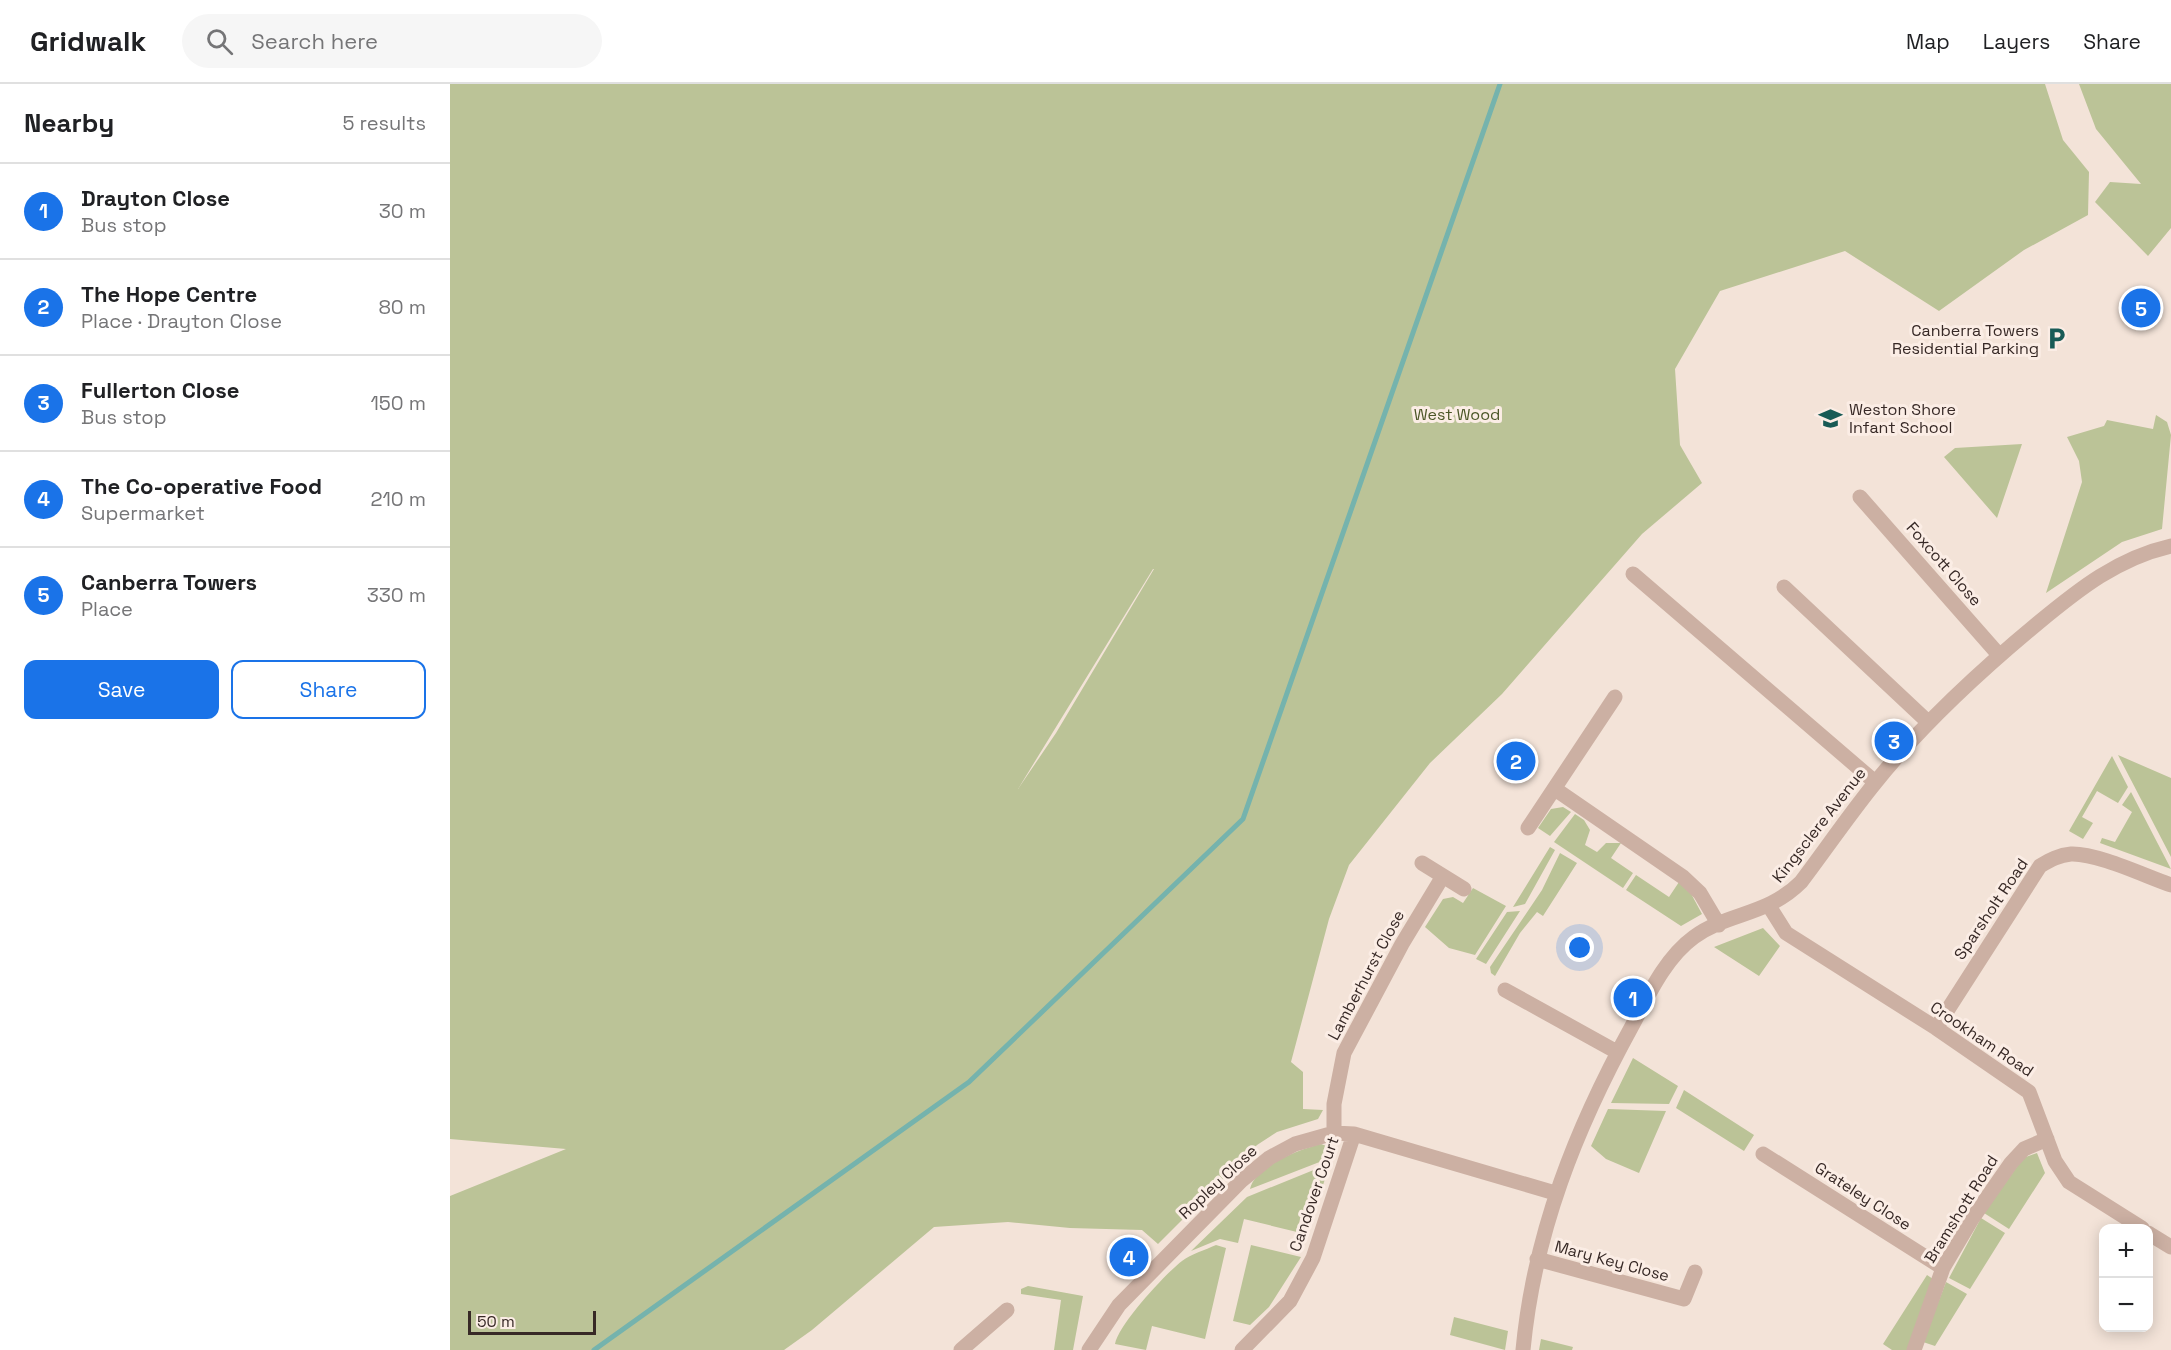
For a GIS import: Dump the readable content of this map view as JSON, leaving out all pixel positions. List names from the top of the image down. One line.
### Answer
{"streets":{"street":["Foxcott Close","Kingsclere Avenue","Sparsholt Road","Lamberhurst Close","Crookham Road","Ropley Close","Candover Court","Grateley Close","Bramshott Road","Mary Key Close"]},"crossings":[["Foxcott Close","Kingsclere Avenue"],["Kingsclere Avenue","Crookham Road"],["Kingsclere Avenue","Ropley Close"],["Kingsclere Avenue","Mary Key Close"],["Sparsholt Road","Crookham Road"],["Lamberhurst Close","Ropley Close"],["Crookham Road","Bramshott Road"],["Ropley Close","Candover Court"],["Grateley Close","Bramshott Road"]],"parks":["West Wood"],"places":{"parking":["Canberra Towers Residential Parking"],"school or university":["Weston Shore Infant School"]},"scale_bar":"50 m","page":{"header":"Gridwalk","search":"Search here","nav":["Map","Layers","Share"],"heading":["Nearby","5 results"],"list":[{"mark":"1","name":"Drayton Close","note":"Bus stop","value":"30 m"},{"mark":"2","name":"The Hope Centre","note":"Place · Drayton Close","value":"80 m"},{"mark":"3","name":"Fullerton Close","note":"Bus stop","value":"150 m"},{"mark":"4","name":"The Co-operative Food","note":"Supermarket","value":"210 m"},{"mark":"5","name":"Canberra Towers","note":"Place","value":"330 m"}],"pins":["5","3","2","1","4"],"buttons":["Save","Share"],"map_buttons":["+","−"],"scale":"50 m"}}
